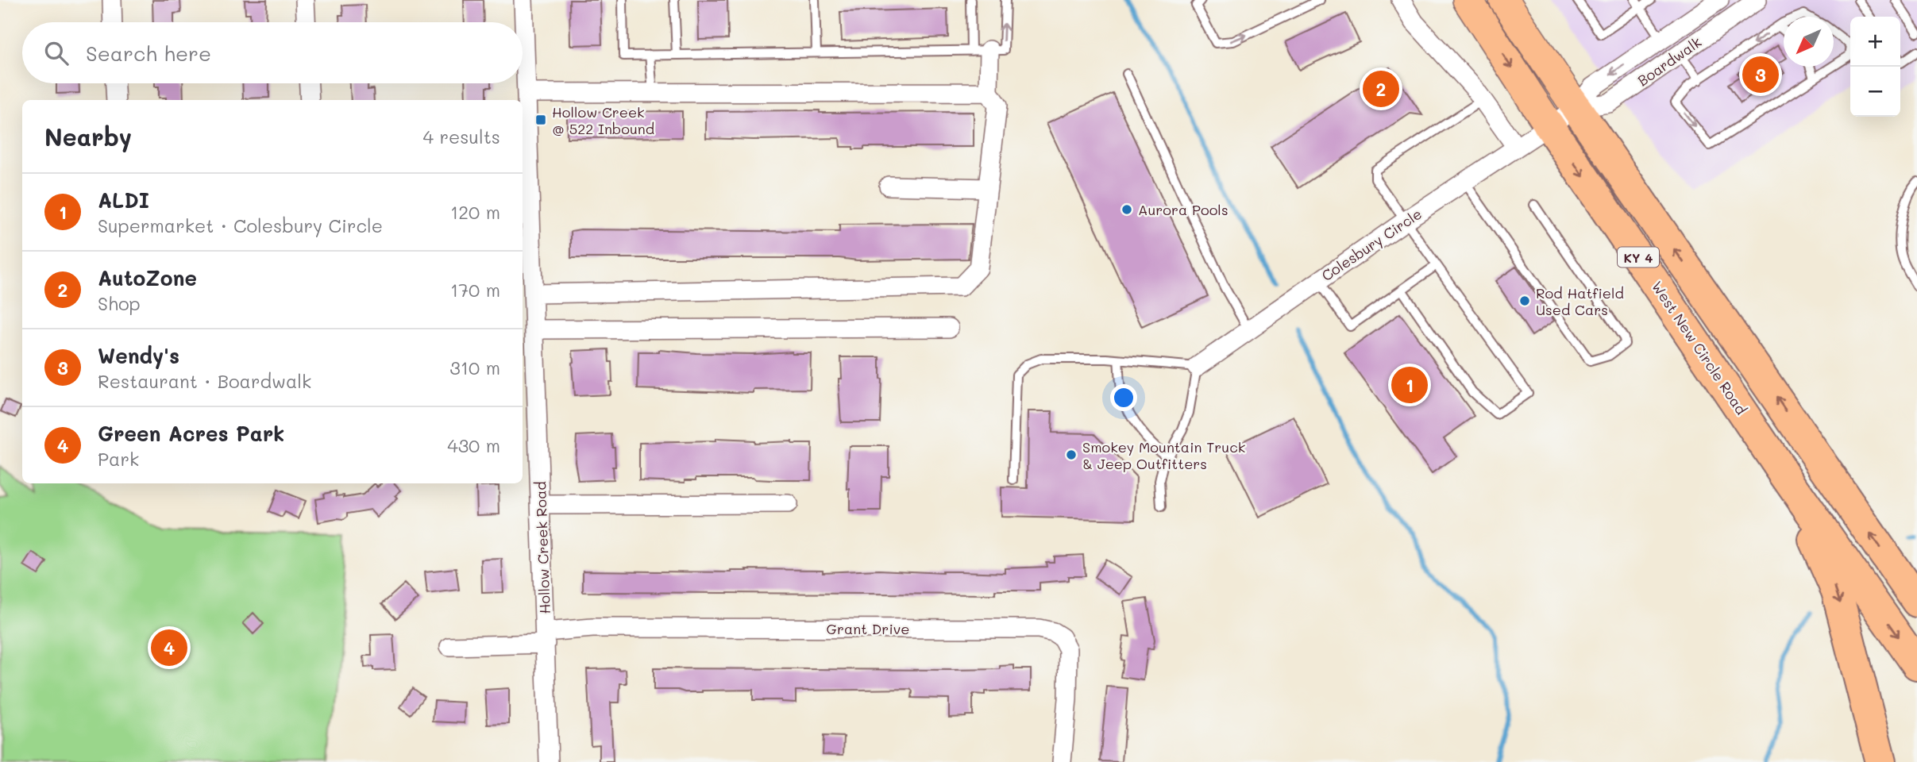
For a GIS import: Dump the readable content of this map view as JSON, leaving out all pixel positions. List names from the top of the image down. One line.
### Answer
{"streets":{"highway":["KY 4","West New Circle Road"],"street":["Boardwalk","Colesbury Circle","Hollow Creek Road","Grant Drive"]},"crossings":[["Boardwalk","Colesbury Circle"],["Boardwalk","KY 4"],["Boardwalk","West New Circle Road"],["Colesbury Circle","West New Circle Road"],["Hollow Creek Road","Grant Drive"]],"places":{"transit":["Hollow Creek @ 522 Inbound"],"other":["Aurora Pools","Rod Hatfield Used Cars","Smokey Mountain Truck & Jeep Outfitters"]},"north":"bottom left","page":{"map_buttons":["+","−"],"search":"Search here","pins":["3","2","1","4"],"heading":["Nearby","4 results"],"list":[{"mark":"1","name":"ALDI","note":"Supermarket · Colesbury Circle","value":"120 m"},{"mark":"2","name":"AutoZone","note":"Shop","value":"170 m"},{"mark":"3","name":"Wendy's","note":"Restaurant · Boardwalk","value":"310 m"},{"mark":"4","name":"Green Acres Park","note":"Park","value":"430 m"}]}}
